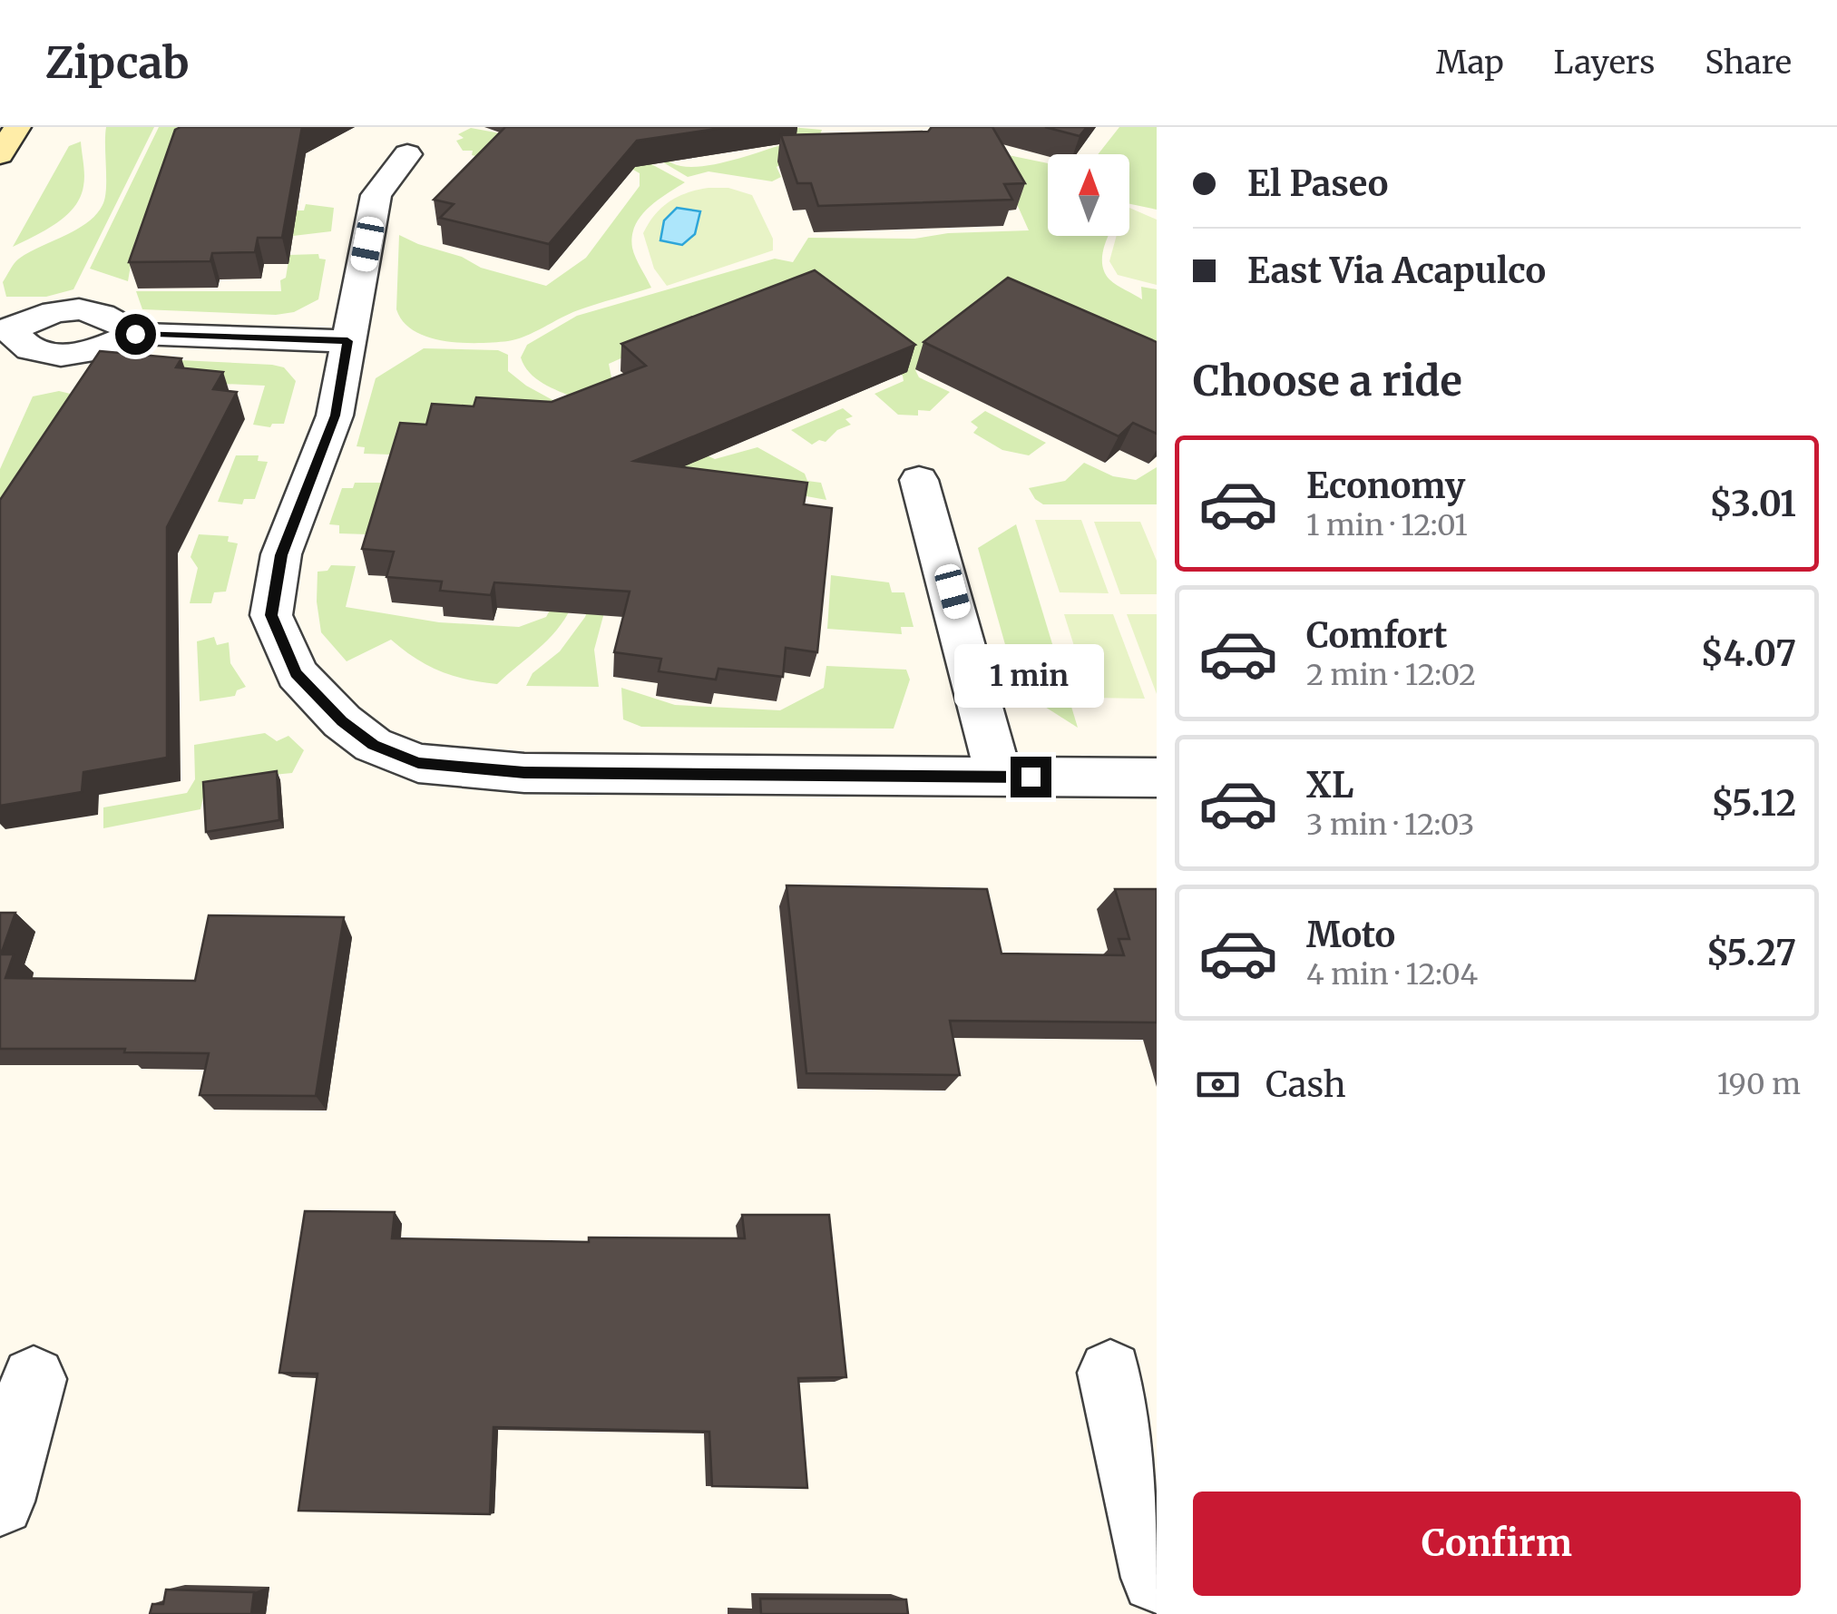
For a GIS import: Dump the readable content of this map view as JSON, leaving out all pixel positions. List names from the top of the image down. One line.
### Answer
{"north":"top","page":{"header":"Zipcab","nav":["Map","Layers","Share"],"banner":["El Paseo","East Via Acapulco"],"heading":"Choose a ride","list":[{"name":"Economy","note":"1 min · 12:01","value":"$3.01"},{"name":"Comfort","note":"2 min · 12:02","value":"$4.07"},{"name":"XL","note":"3 min · 12:03","value":"$5.12"},{"name":"Moto","note":"4 min · 12:04","value":"$5.27"}],"bubble":"1 min","pay":["Cash","190 m"],"buttons":"Confirm"}}
